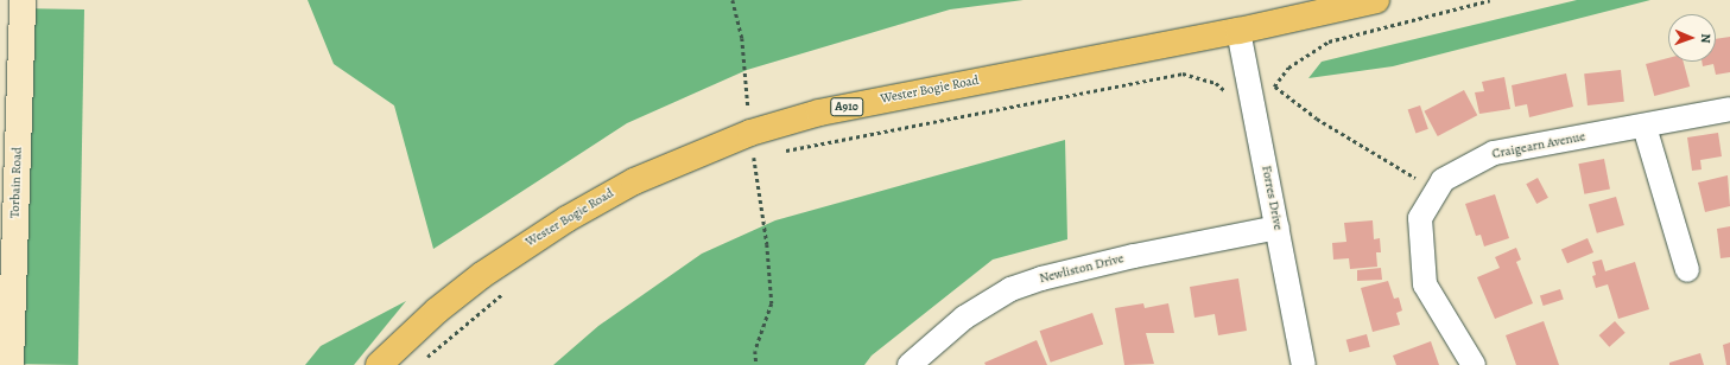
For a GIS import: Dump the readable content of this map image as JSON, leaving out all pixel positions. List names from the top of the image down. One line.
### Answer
{"streets":{"main road":["Wester Bogie Road","A910"],"street":["Craigearn Avenue","Torbain Road","Forres Drive","Newliston Drive"]},"crossings":[["Wester Bogie Road","Forres Drive"],["Forres Drive","Newliston Drive"]],"north":"right"}
